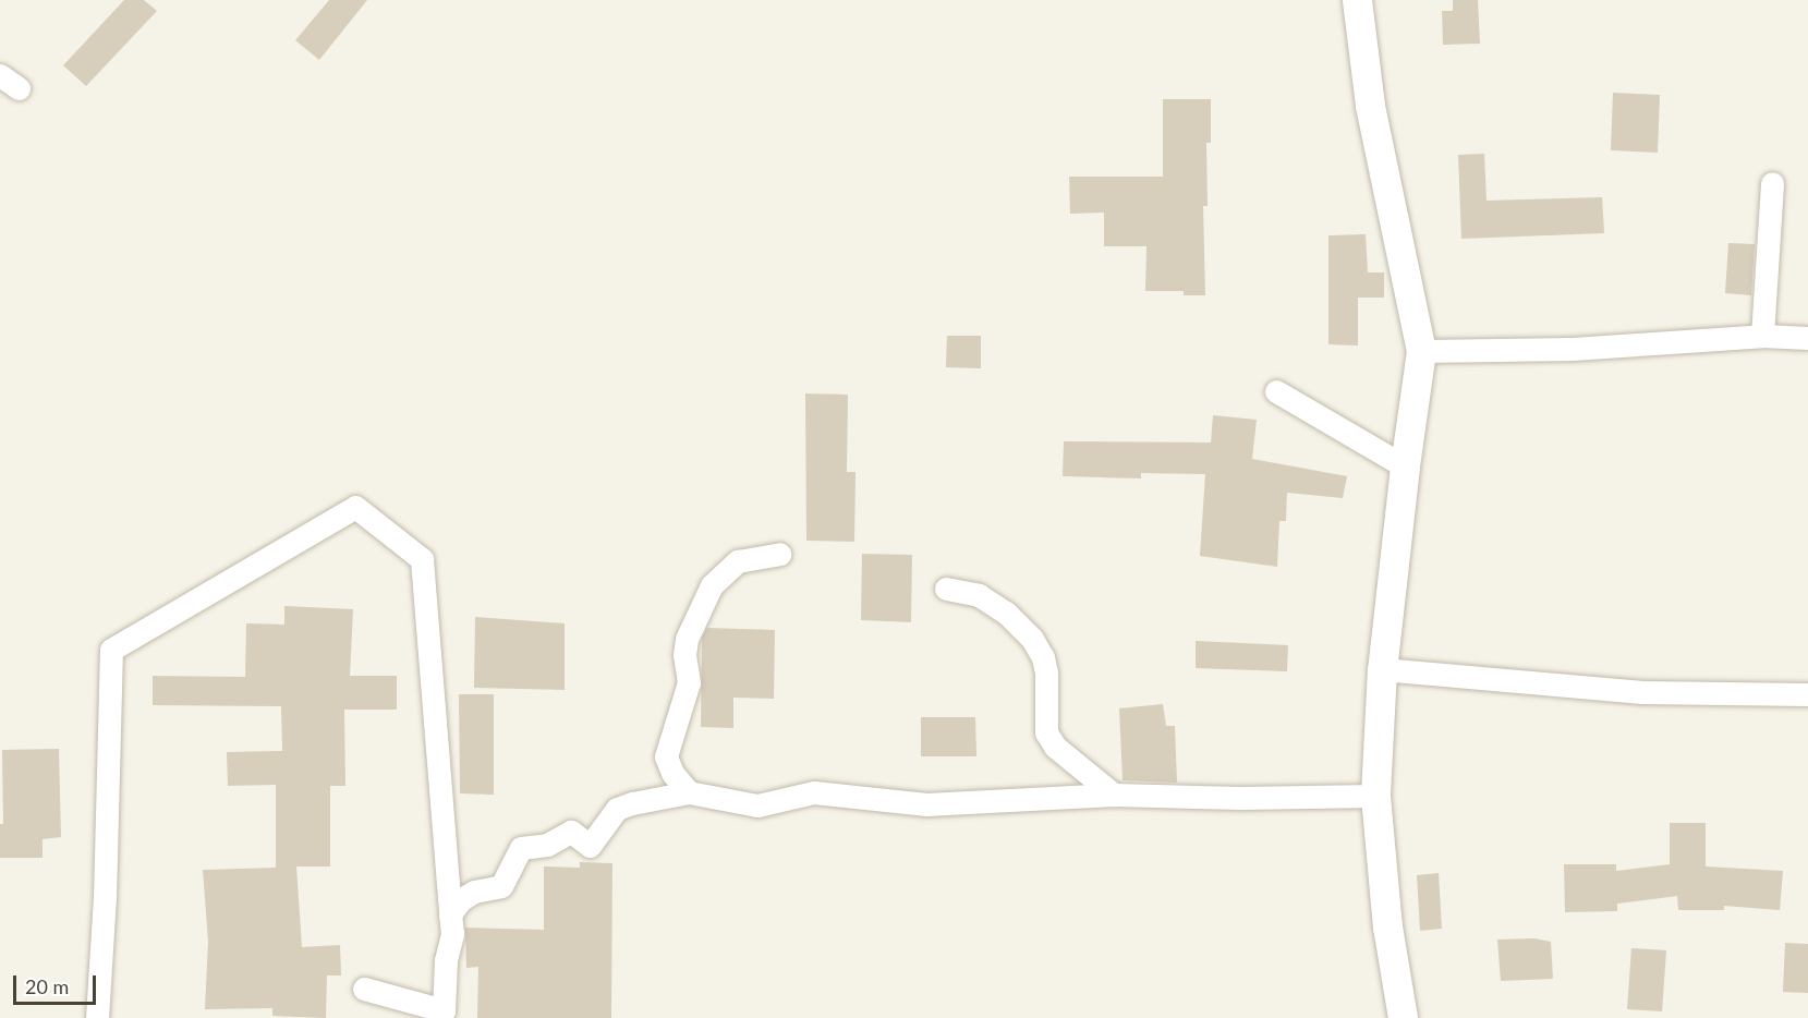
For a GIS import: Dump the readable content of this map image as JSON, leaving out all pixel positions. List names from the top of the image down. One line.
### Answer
{"scale_bar":"20 m"}
